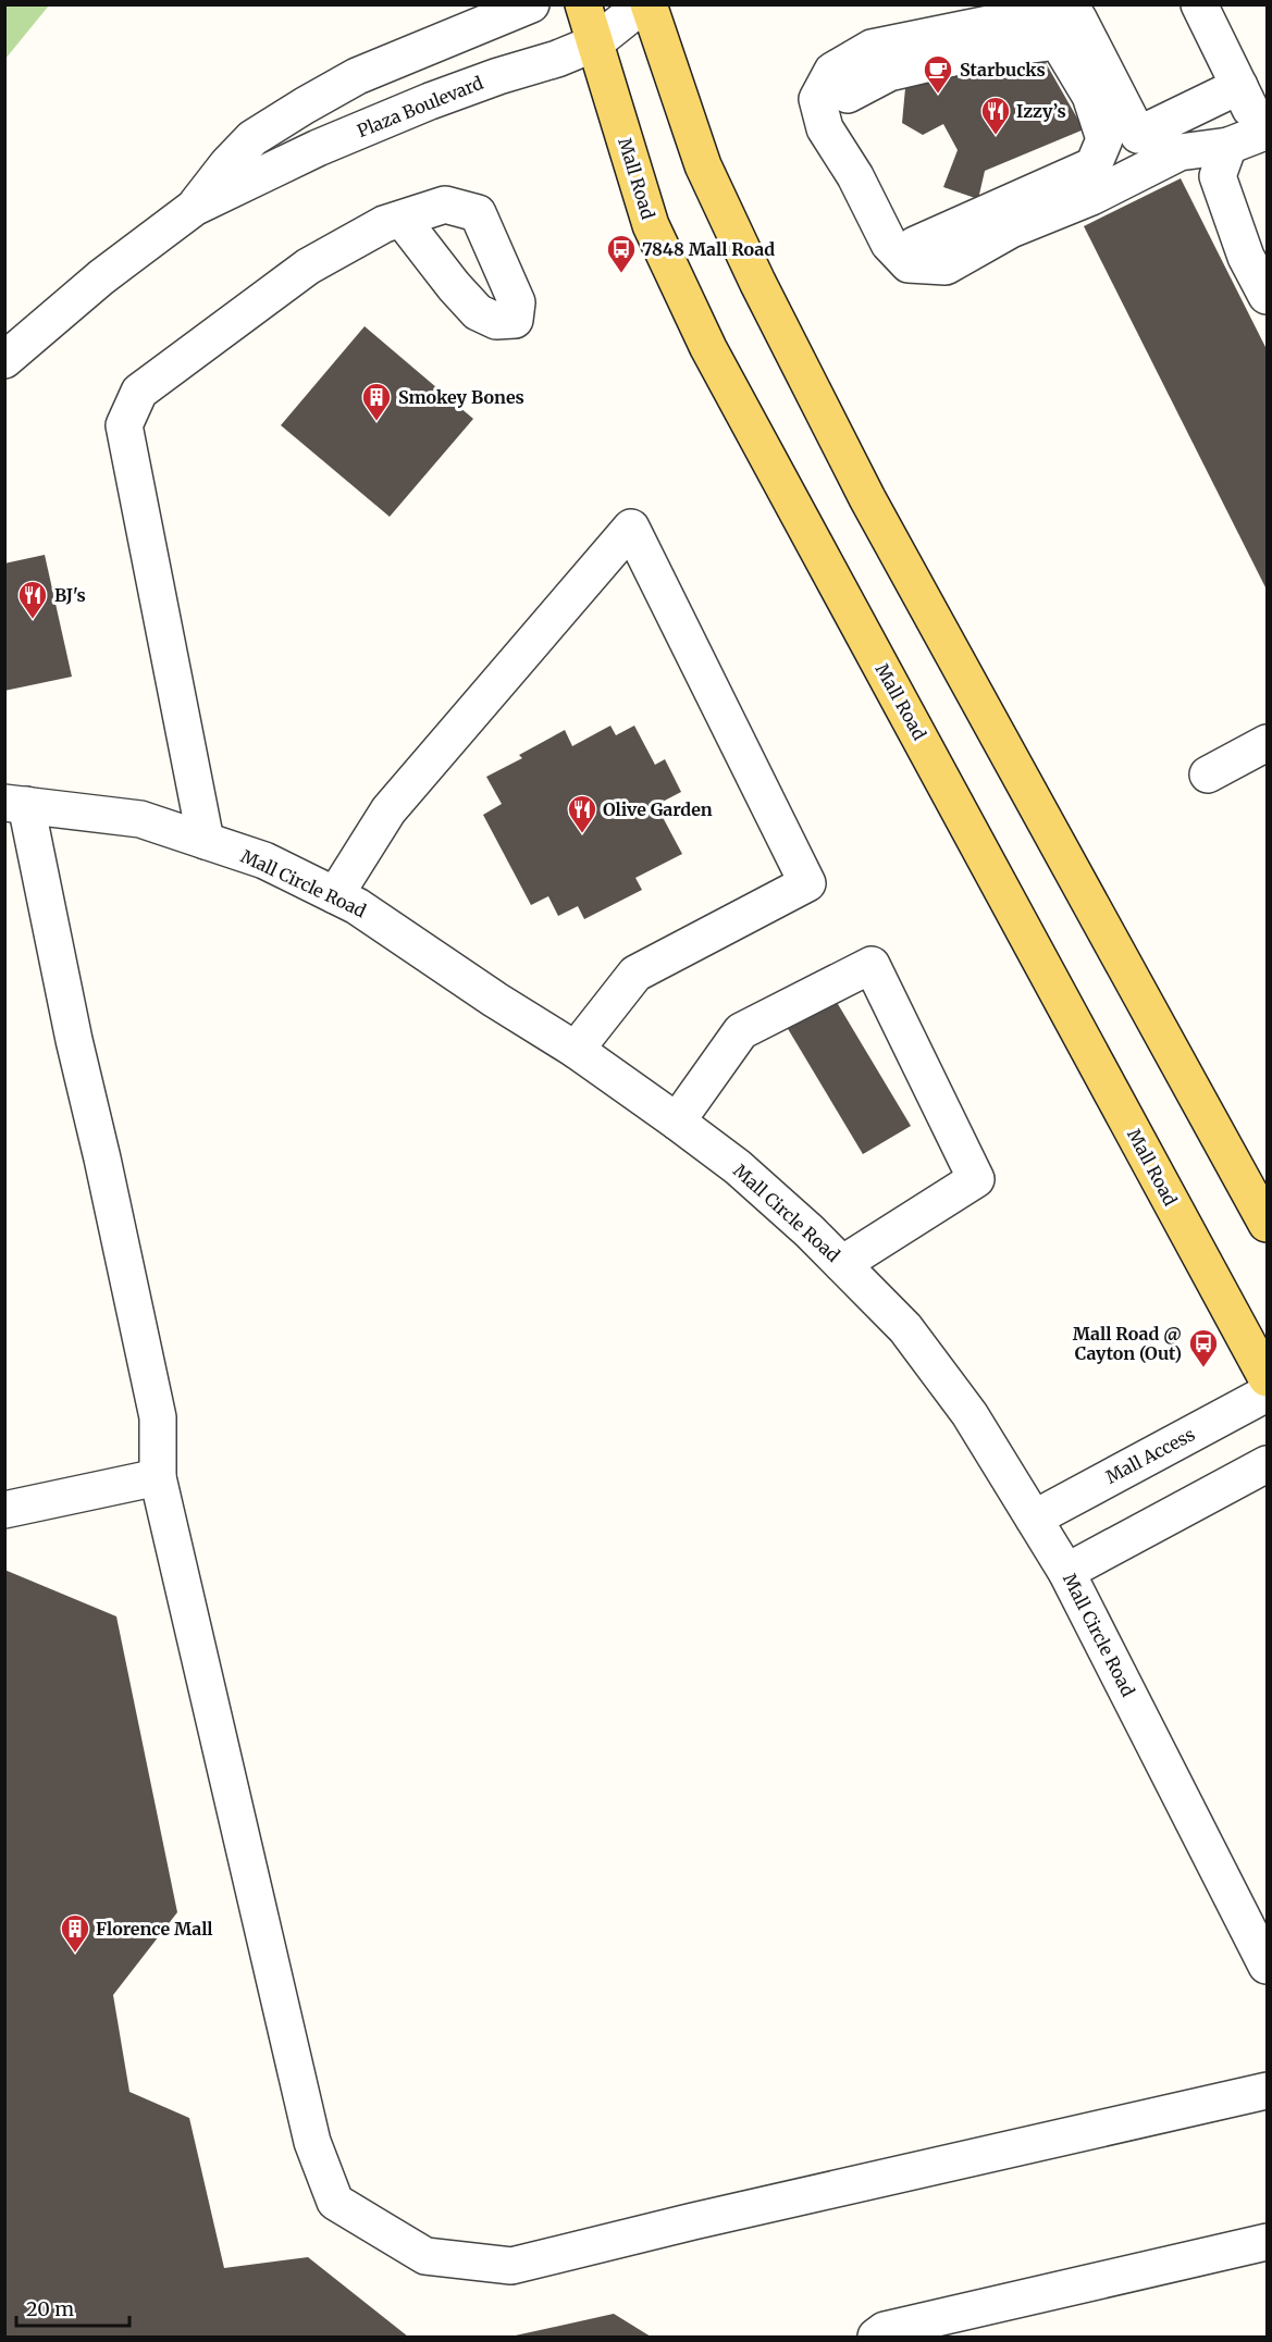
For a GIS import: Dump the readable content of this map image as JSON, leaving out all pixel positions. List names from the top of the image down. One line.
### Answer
{"streets":{"main road":["Mall Road"],"street":["Plaza Boulevard","Mall Circle Road","Mall Access"]},"crossings":[["Plaza Boulevard","Mall Road"],["Mall Circle Road","Mall Access"]],"places":{"cafe":["Starbucks"],"restaurant":["Izzy’s","BJ's","Olive Garden"],"bus stop":["7848 Mall Road","Mall Road @ Cayton (Out)"],"building":["Smokey Bones","Florence Mall"]},"scale_bar":"20 m"}
